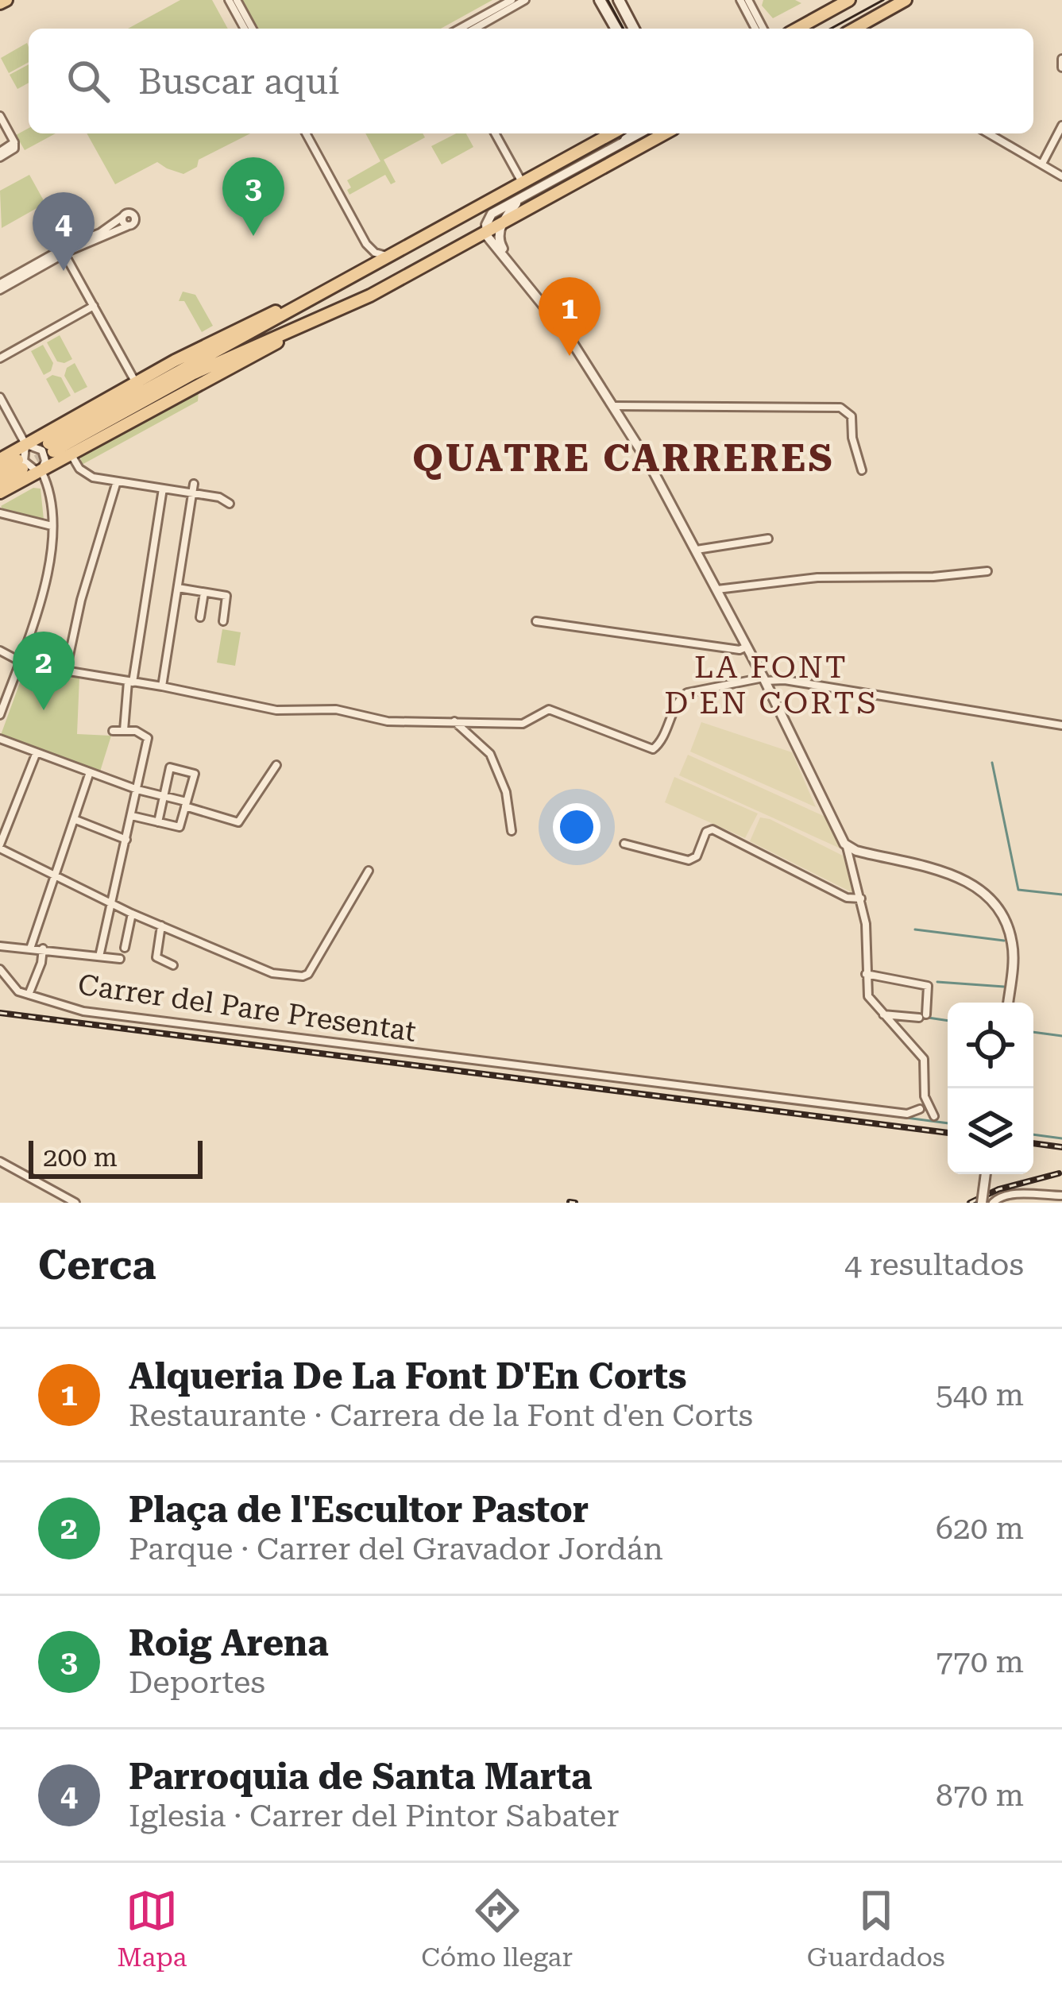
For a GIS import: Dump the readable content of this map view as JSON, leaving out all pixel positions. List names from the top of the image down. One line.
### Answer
{"streets":{"street":["Carrer del Pare Presentat"]},"districts":["QUATRE CARRERES","LA FONT D'EN CORTS"],"scale_bar":"200 m","page":{"search":"Buscar aquí","pins":["3","4","1","2"],"scale":"200 m","heading":["Cerca","4 resultados"],"list":[{"mark":"1","name":"Alqueria De La Font D'En Corts","note":"Restaurante · Carrera de la Font d'en Corts","value":"540 m"},{"mark":"2","name":"Plaça de l'Escultor Pastor","note":"Parque · Carrer del Gravador Jordán","value":"620 m"},{"mark":"3","name":"Roig Arena","note":"Deportes","value":"770 m"},{"mark":"4","name":"Parroquia de Santa Marta","note":"Iglesia · Carrer del Pintor Sabater","value":"870 m"}],"nav":["Mapa","Cómo llegar","Guardados"]}}
